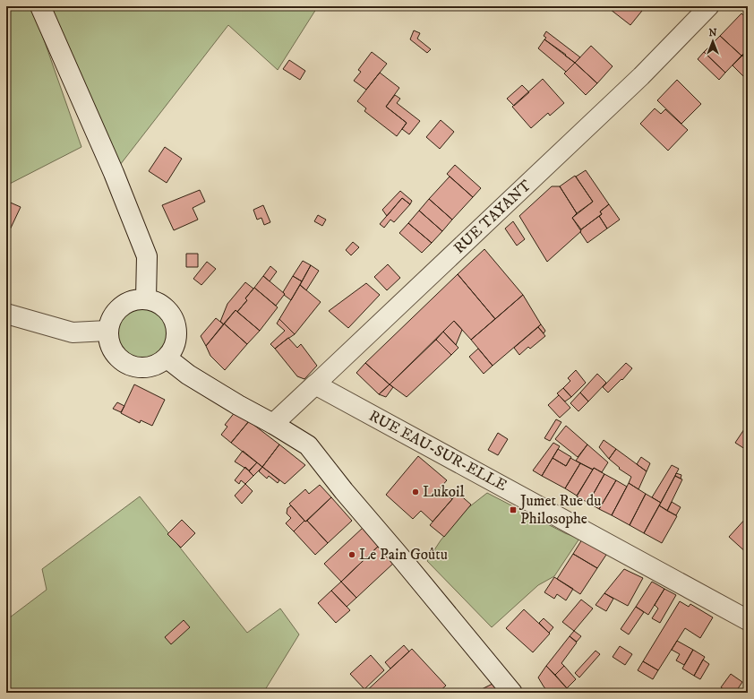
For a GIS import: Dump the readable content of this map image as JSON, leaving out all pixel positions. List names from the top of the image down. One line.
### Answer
{"streets":{"main road":["RUE TAYANT","RUE EAU-SUR-ELLE"]},"crossings":[["RUE TAYANT","RUE EAU-SUR-ELLE"]],"places":{"other":["Lukoil","Le Pain Goûtu"],"transit":["Jumet Rue du Philosophe"]},"north":"top"}
